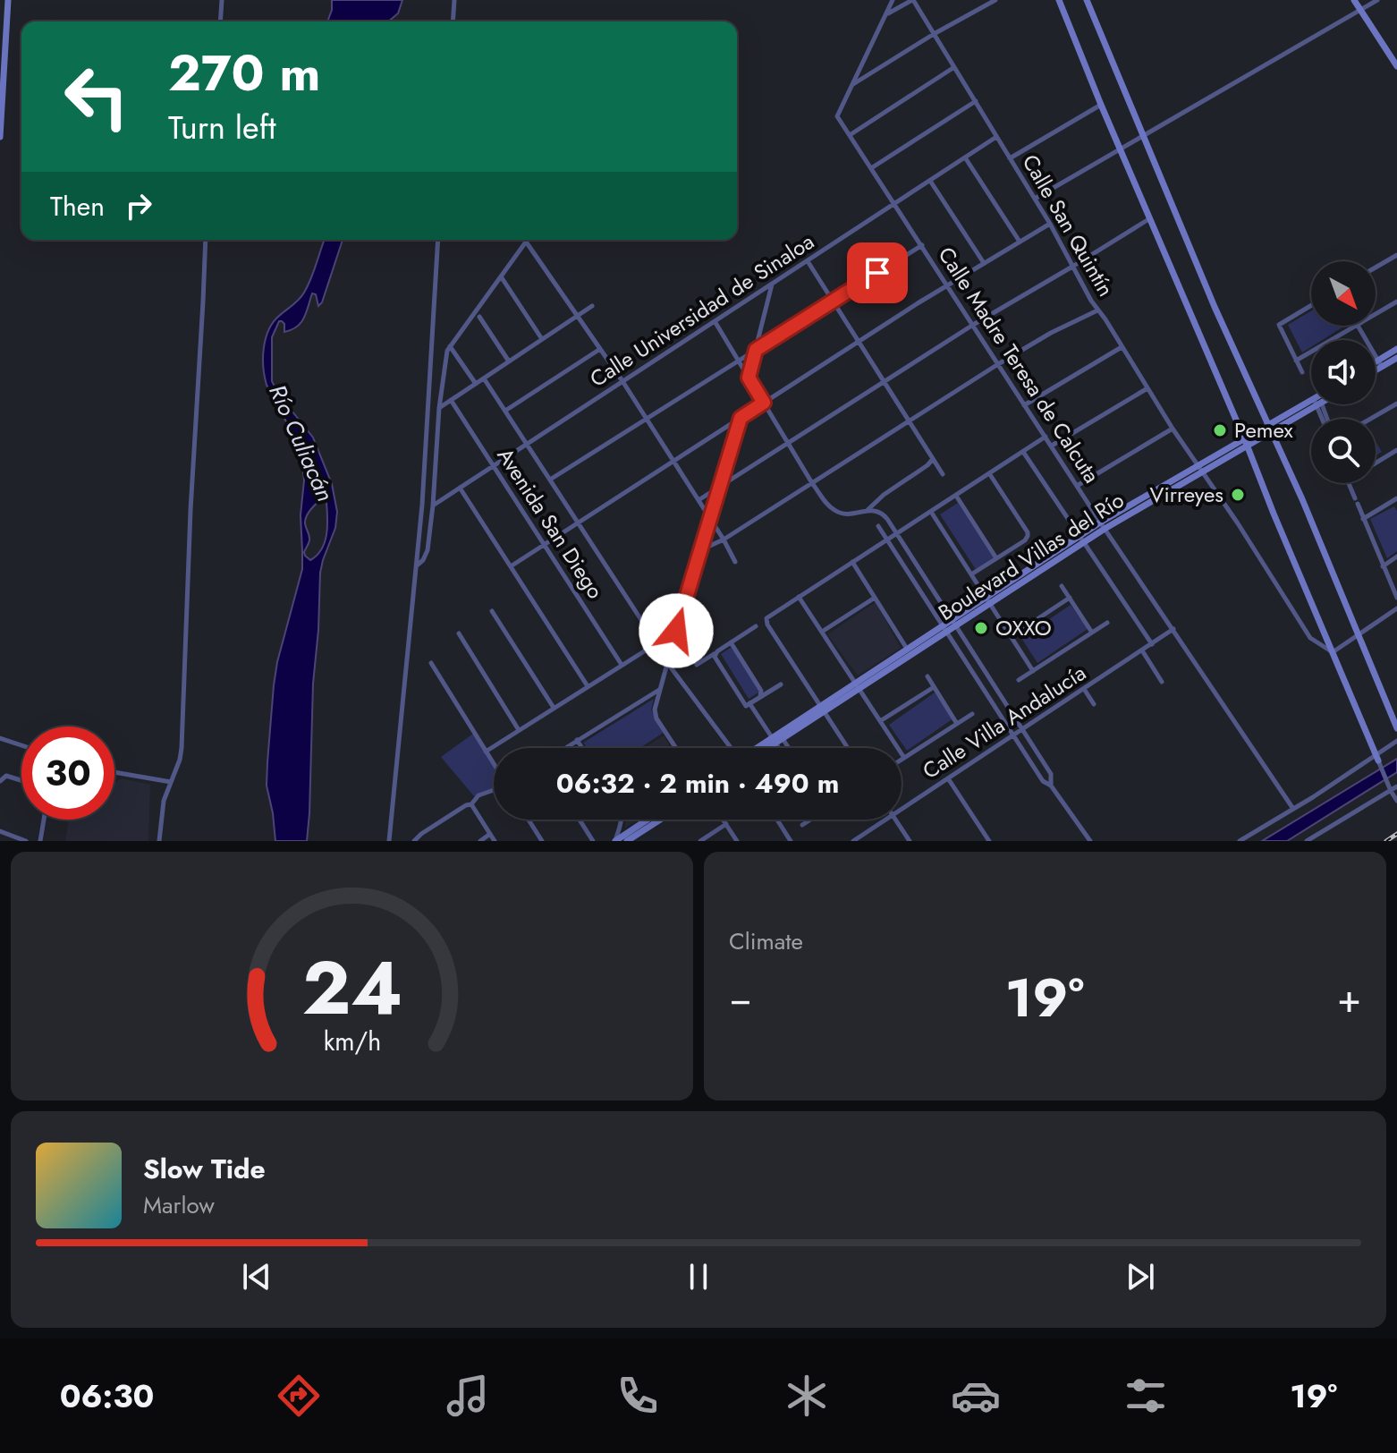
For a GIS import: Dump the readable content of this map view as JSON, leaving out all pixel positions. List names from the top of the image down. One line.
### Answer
{"streets":{"street":["Calle San Quintín","Calle Universidad de Sinaloa","Calle Madre Teresa de Calcuta","Avenida San Diego","Boulevard Villas del Río","Calle Villa Andalucía"]},"crossings":[["Calle San Quintín","Calle Universidad de Sinaloa"],["Calle San Quintín","Boulevard Villas del Río"],["Calle Universidad de Sinaloa","Calle Madre Teresa de Calcuta"],["Calle Universidad de Sinaloa","Avenida San Diego"],["Calle Madre Teresa de Calcuta","Boulevard Villas del Río"],["Calle Madre Teresa de Calcuta","Calle Villa Andalucía"]],"water":["Río Culiacán"],"places":["Pemex","Virreyes","OXXO"],"north":"bottom right","page":{"turn":["270 m","Turn left"],"then":"Then","limit":"30","trip":"06:32 · 2 min · 490 m","tile":"Climate","heat":["−","19°","+"],"song":["Slow Tide","Marlow"],"tabs":["06:30","19°"],"gauge":["24","km/h"]}}
